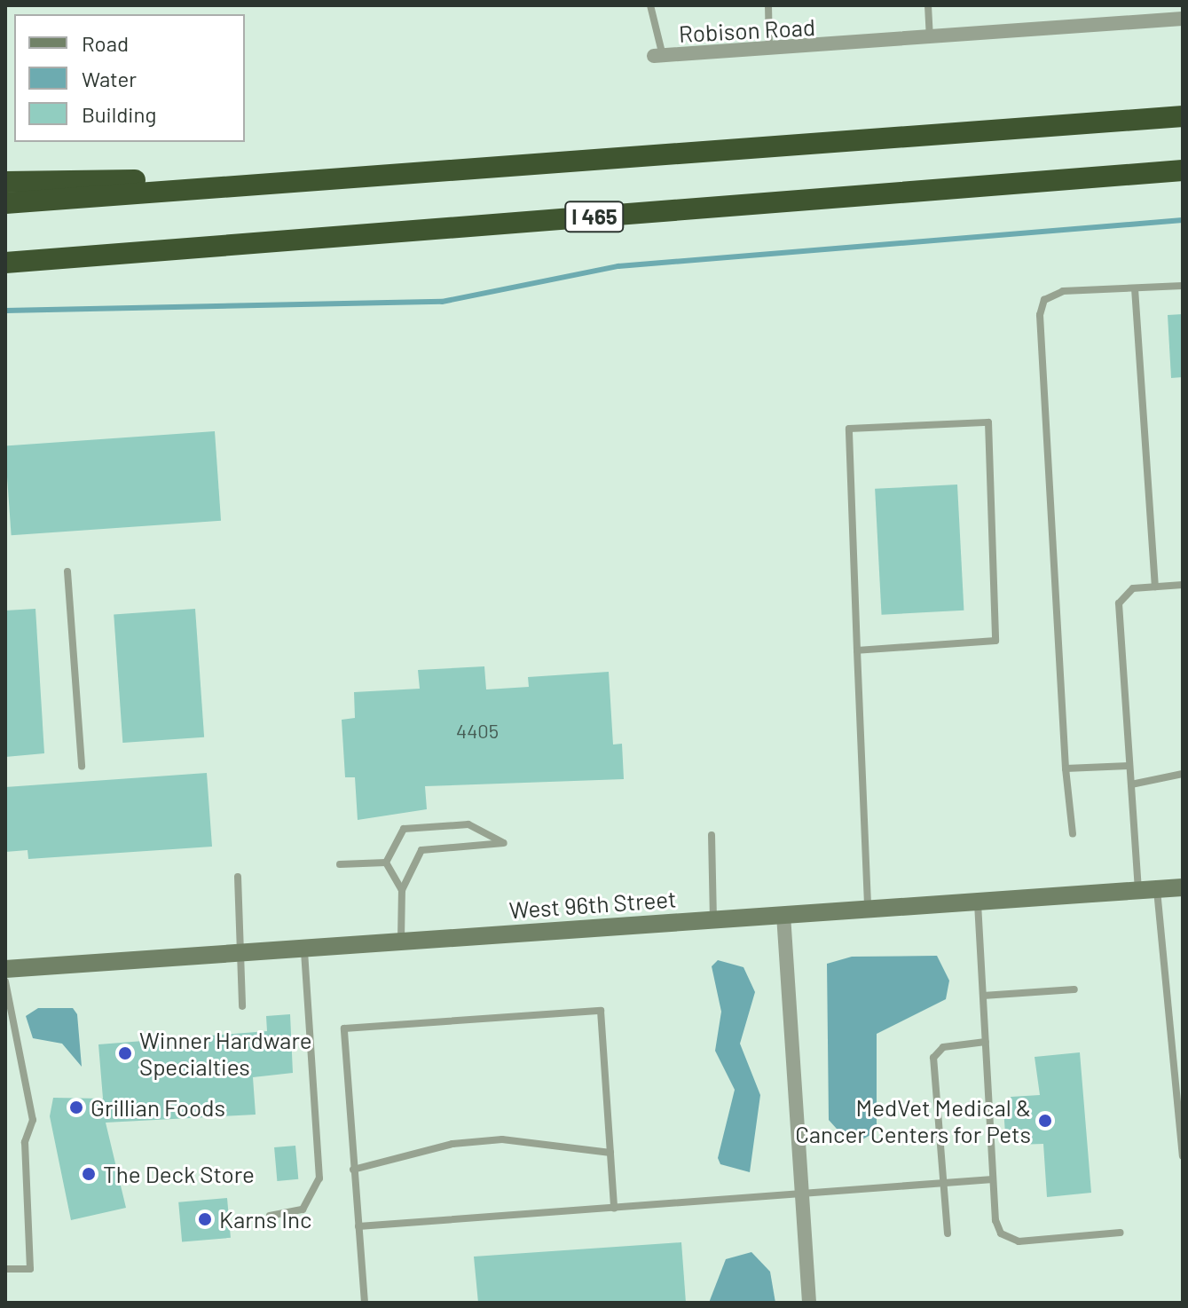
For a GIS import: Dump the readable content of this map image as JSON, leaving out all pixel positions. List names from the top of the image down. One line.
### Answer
{"streets":{"highway":["I 465"],"street":["Robison Road","West 96th Street"]},"places":["Winner Hardware Specialties","Grillian Foods","MedVet Medical & Cancer Centers for Pets","The Deck Store","Karns Inc"],"house_numbers":["4405"],"legend":["Road","Water","Building"]}
